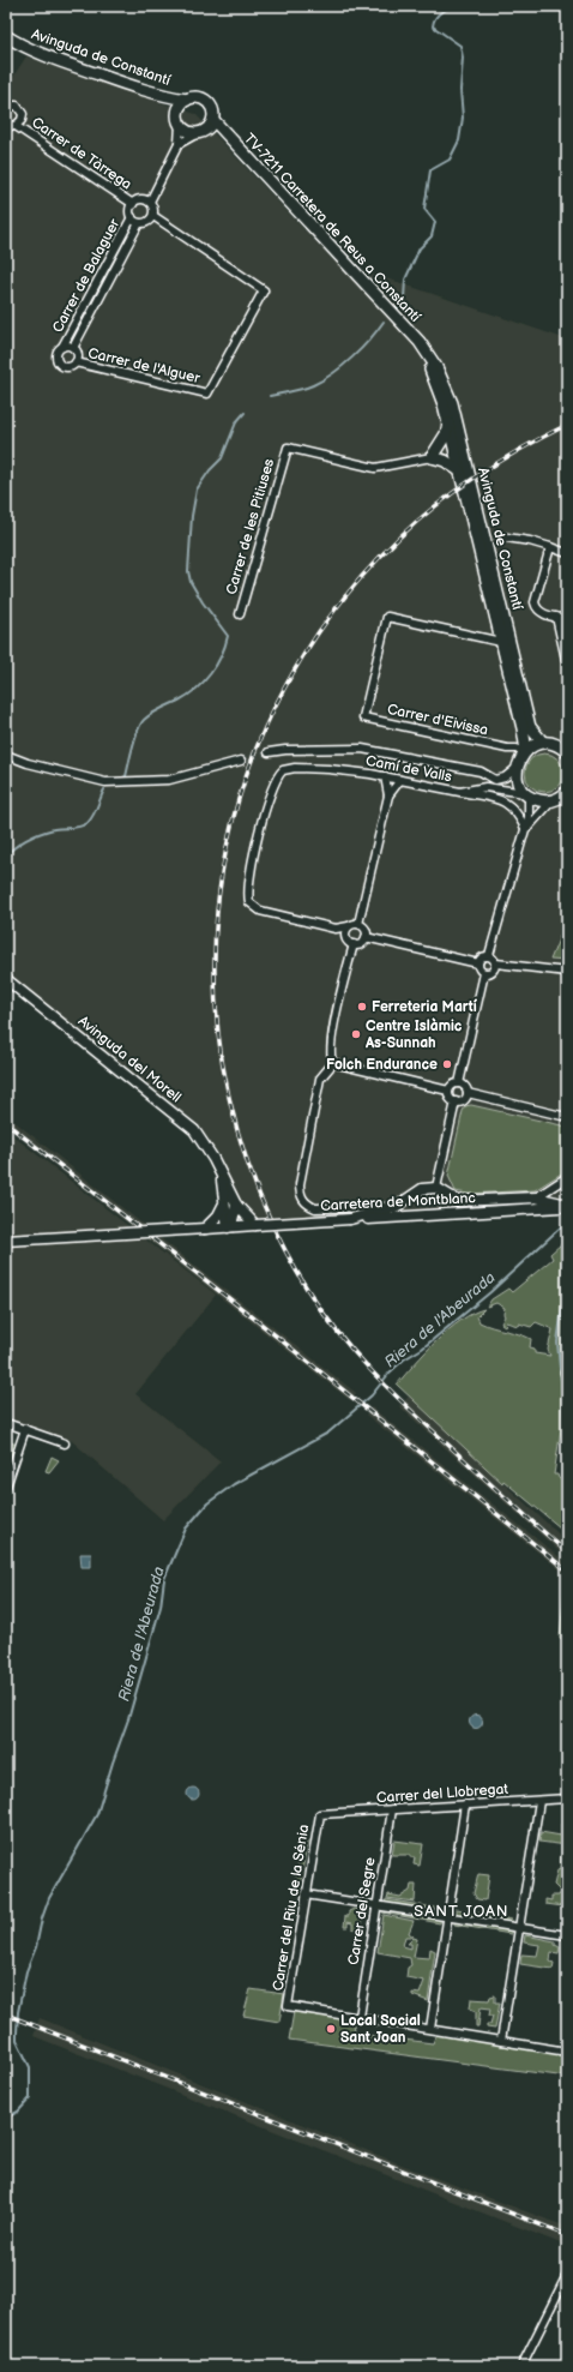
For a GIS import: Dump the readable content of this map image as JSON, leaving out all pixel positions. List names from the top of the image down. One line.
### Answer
{"streets":{"main road":["Avinguda de Constantí","TV-7211 Carretera de Reus a Constantí"],"street":["Carrer de Tàrrega","Carrer de Balaguer","Carrer de l'Alguer","Carrer de les Pitiuses","Carrer d'Eivissa","Camí de Valls","Avinguda del Morell","Carretera de Montblanc","Carrer del Llobregat","Carrer del Riu de la Sénia","Carrer del Segre"]},"crossings":[["Avinguda de Constantí","TV-7211 Carretera de Reus a Constantí"],["Carrer de Tàrrega","Carrer de Balaguer"],["Carrer de Tàrrega","Carrer de l'Alguer"],["Carrer de Balaguer","Carrer de l'Alguer"],["Carrer d'Eivissa","Camí de Valls"],["Avinguda del Morell","Carretera de Montblanc"],["Carrer del Llobregat","Carrer del Riu de la Sénia"],["Carrer del Llobregat","Carrer del Segre"],["Carrer del Riu de la Sénia","Carrer del Segre"]],"districts":["SANT JOAN"],"water":["Riera de l'Abeurada"],"places":["Ferreteria Martí","Centre Islàmic As-Sunnah","Folch Endurance","Local Social Sant Joan"]}
